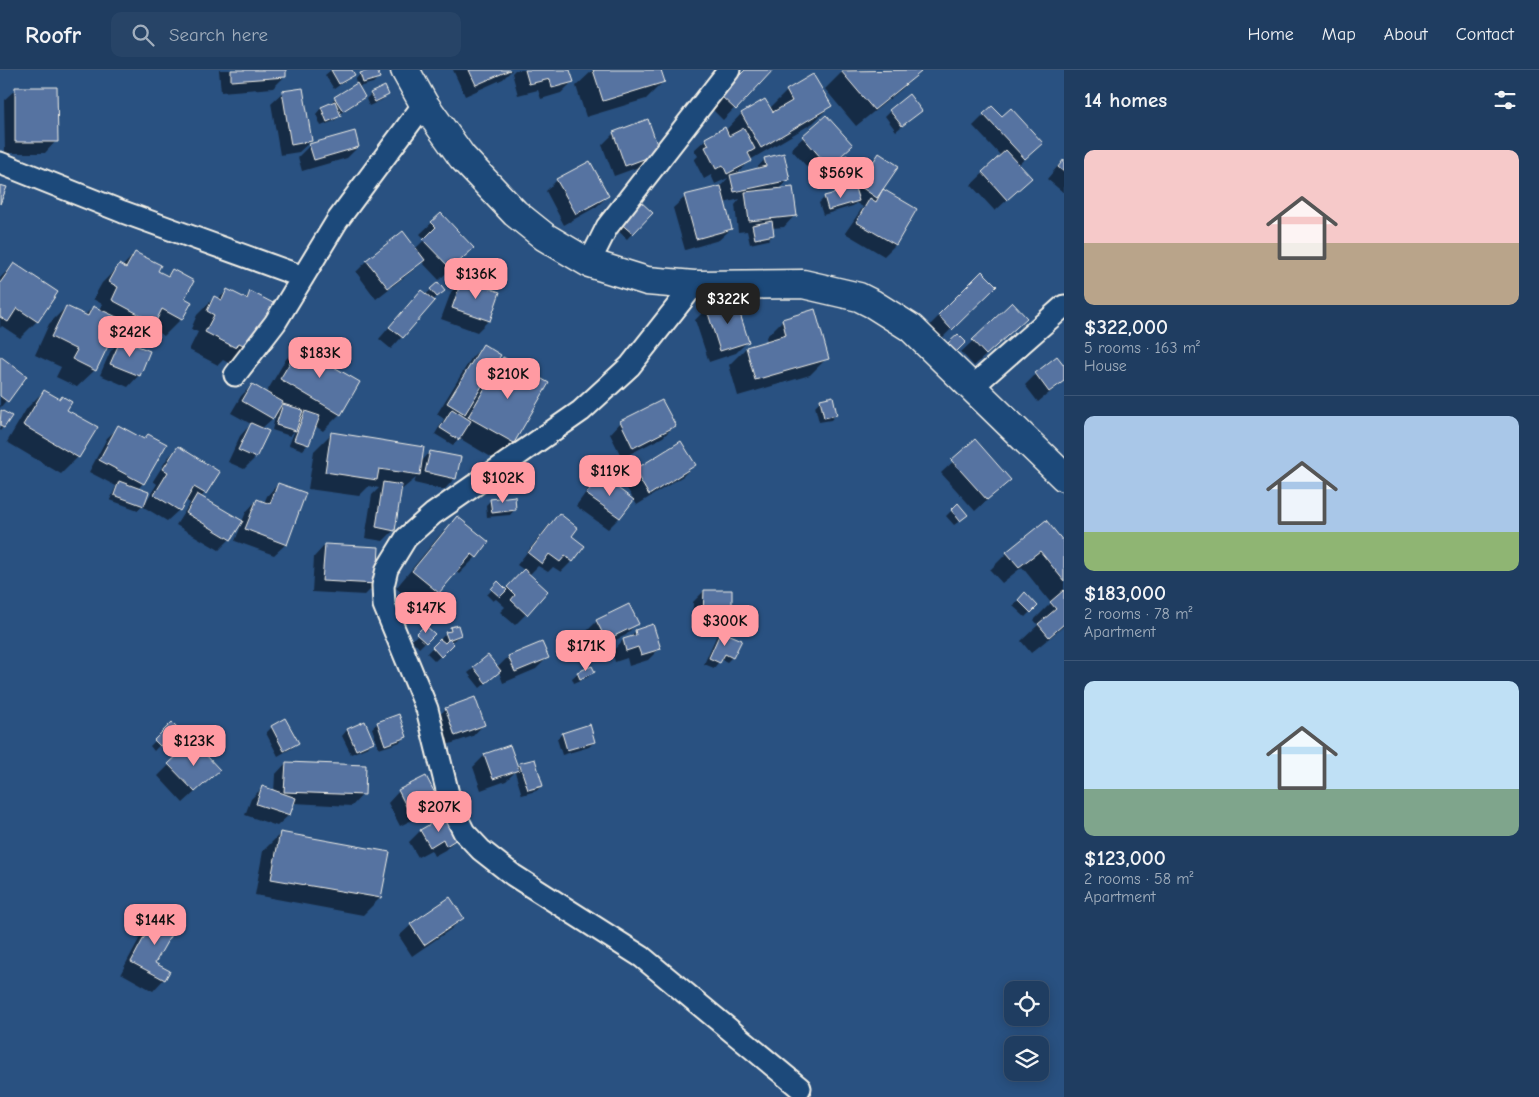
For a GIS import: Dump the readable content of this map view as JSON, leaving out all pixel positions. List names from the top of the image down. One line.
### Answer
{"page":{"header":"Roofr","search":"Search here","nav":["Home","Map","About","Contact"],"heading":"14 homes","list":[{"name":"$322,000","note":"5 rooms · 163 m² · House"},{"name":"$183,000","note":"2 rooms · 78 m² · Apartment"},{"name":"$123,000","note":"2 rooms · 58 m² · Apartment"}],"price":["$569K","$136K","$322K","$242K","$183K","$210K","$119K","$102K","$147K","$300K","$171K","$123K","$207K","$144K"]}}
